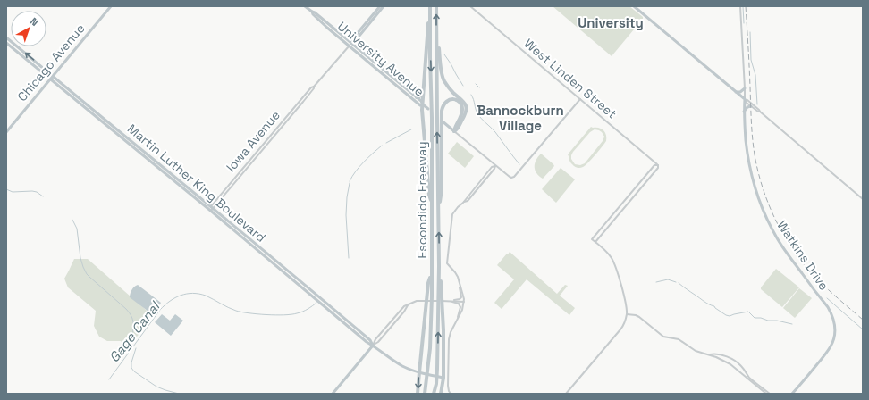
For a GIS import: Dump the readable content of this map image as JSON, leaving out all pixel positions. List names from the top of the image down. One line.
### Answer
{"streets":{"highway":["Escondido Freeway"],"main road":["University Avenue","Chicago Avenue","Iowa Avenue","Martin Luther King Boulevard","Watkins Drive"],"street":["West Linden Street"]},"crossings":[["University Avenue","Iowa Avenue"],["University Avenue","Escondido Freeway"],["Chicago Avenue","Martin Luther King Boulevard"],["Iowa Avenue","Martin Luther King Boulevard"]],"districts":["University","Bannockburn Village"],"water":["Gage Canal"],"north":"top right"}
